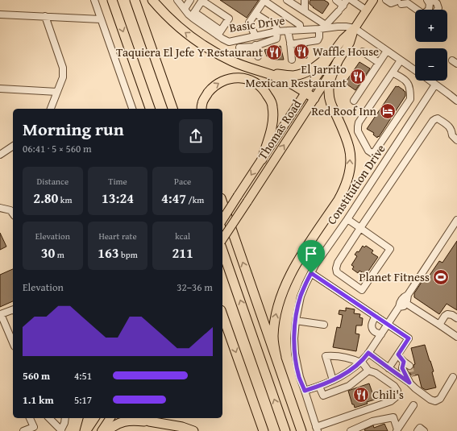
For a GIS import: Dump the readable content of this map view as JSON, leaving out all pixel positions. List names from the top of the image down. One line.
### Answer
{"streets":{"main road":["Thomas Road"],"street":["Basic Drive","Constitution Drive"]},"crossings":[["Basic Drive","Thomas Road"]],"places":{"restaurant":["Waffle House","Taquiera El Jefe Y Restaurant","El Jarrito Mexican Restaurant","Chili's"],"hotel":["Red Roof Inn"],"sports":["Planet Fitness"]},"page":{"map_buttons":["+","−"],"heading":["Morning run","06:41 · 5 × 560 m"],"stats":[["Distance","2.80 km"],["Time","13:24"],["Pace","4:47 /km"],["Elevation","30 m"],["Heart rate","163 bpm"],["kcal","211"]],"chart":["Elevation","32–36 m"],"list":[{"name":"560 m","note":"4:51"},{"name":"1.1 km","note":"5:17"}]}}
